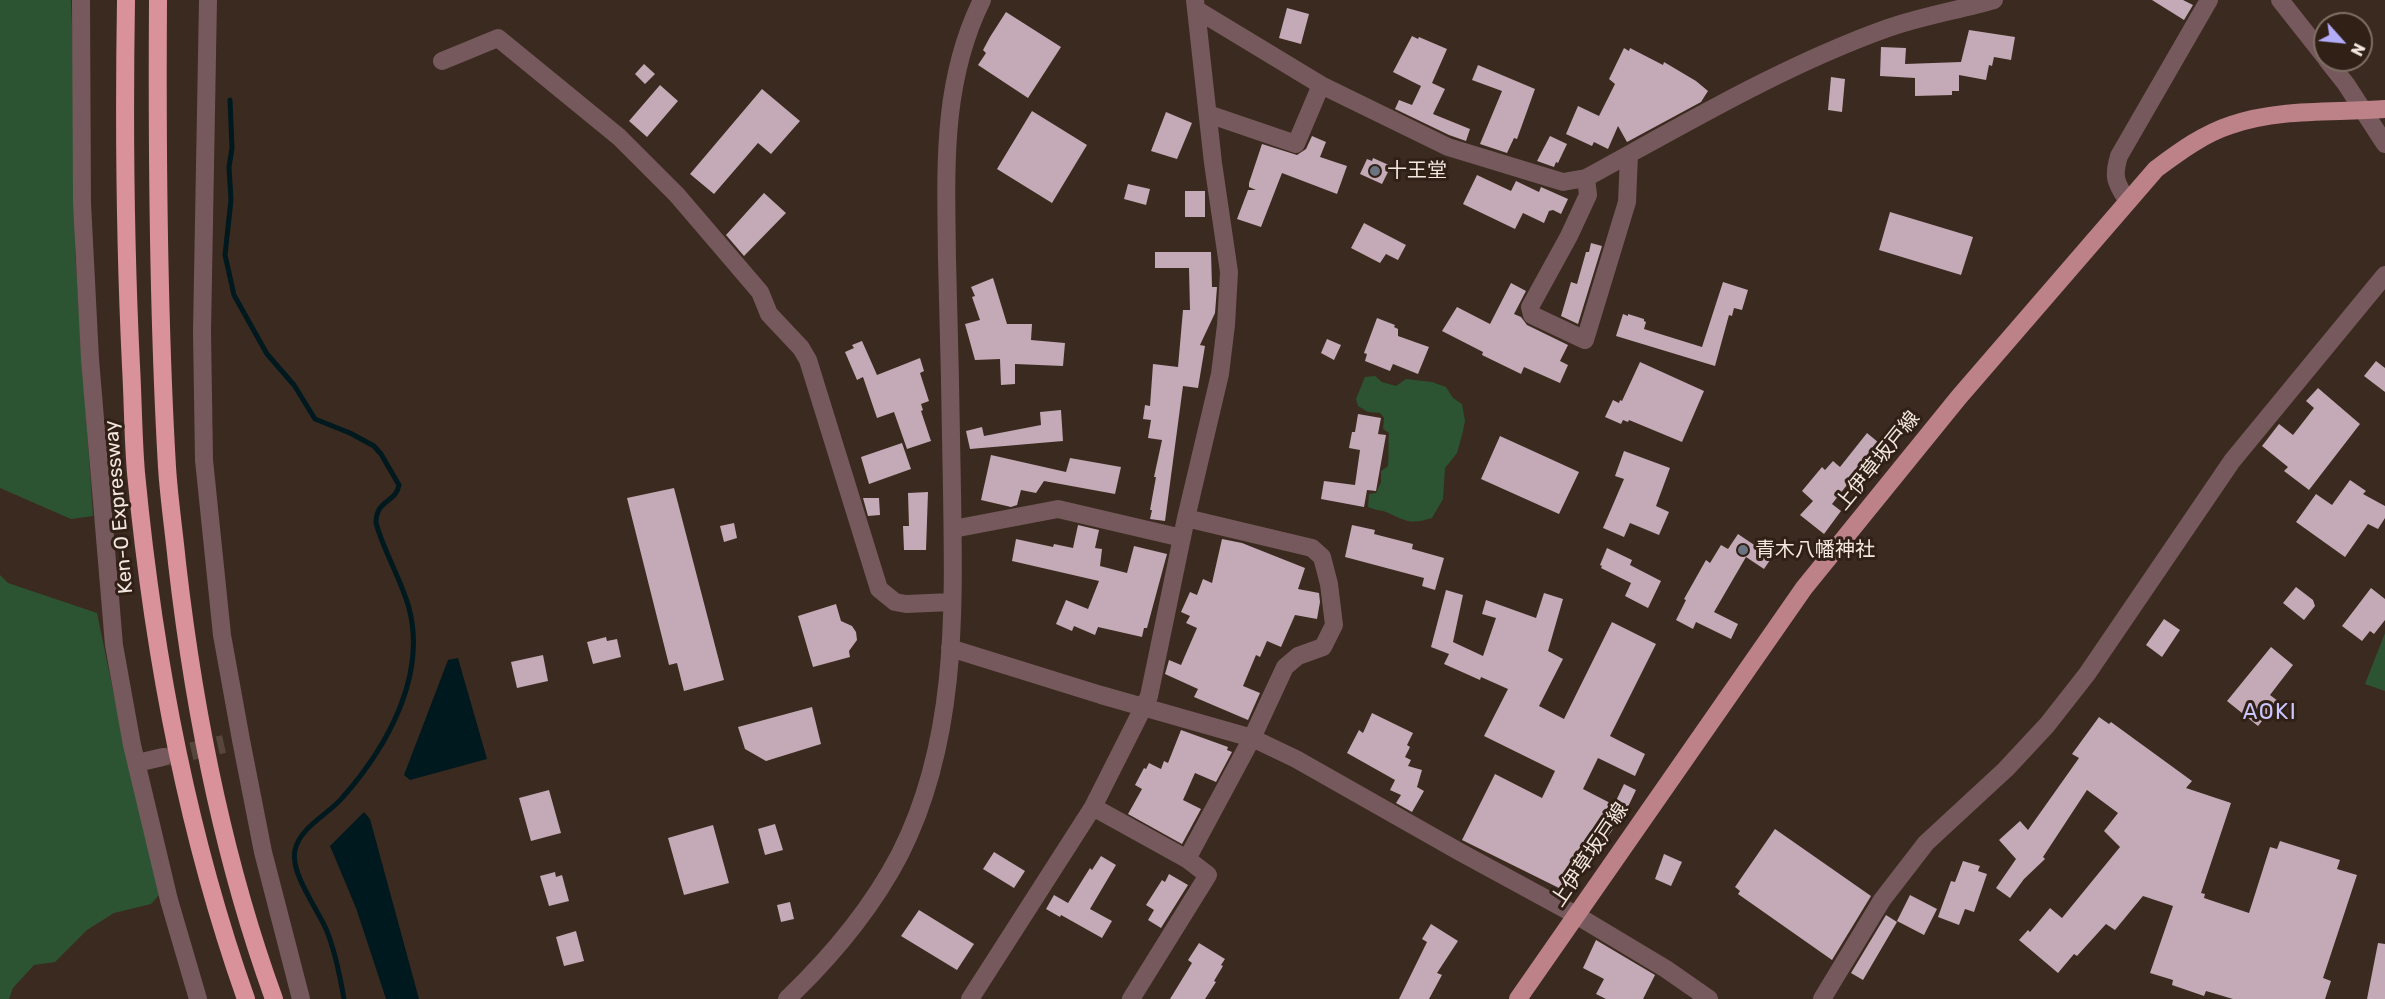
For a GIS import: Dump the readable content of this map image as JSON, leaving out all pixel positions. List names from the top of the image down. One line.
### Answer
{"streets":{"highway":["Ken-O Expressway"],"main road":["上伊草坂戸線"]},"districts":["AOKI"],"places":["十王堂","青木八幡神社"],"north":"bottom right"}
